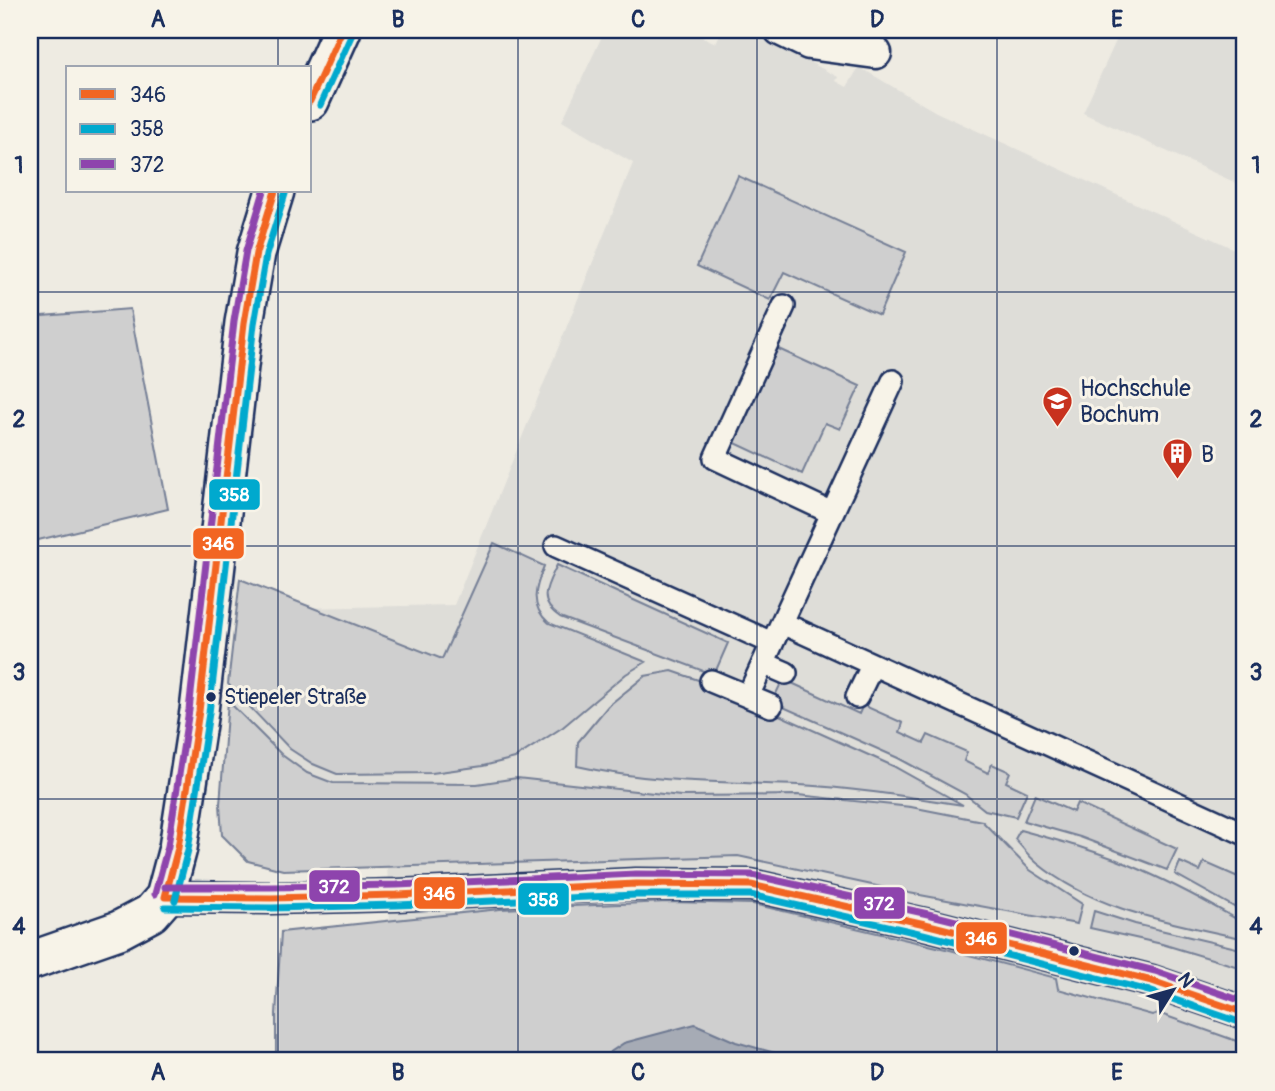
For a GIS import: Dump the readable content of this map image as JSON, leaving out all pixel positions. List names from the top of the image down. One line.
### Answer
{"places":{"school or university":["Hochschule Bochum"],"building":["B"],"other":["Stiepeler Straße"]},"lines":["transit line 346","transit line 358","transit line 372"],"legend":["346","358","372"],"north":"top right","grid":{"columns":["A","B","C","D","E"],"rows":["1","2","3","4"]}}
